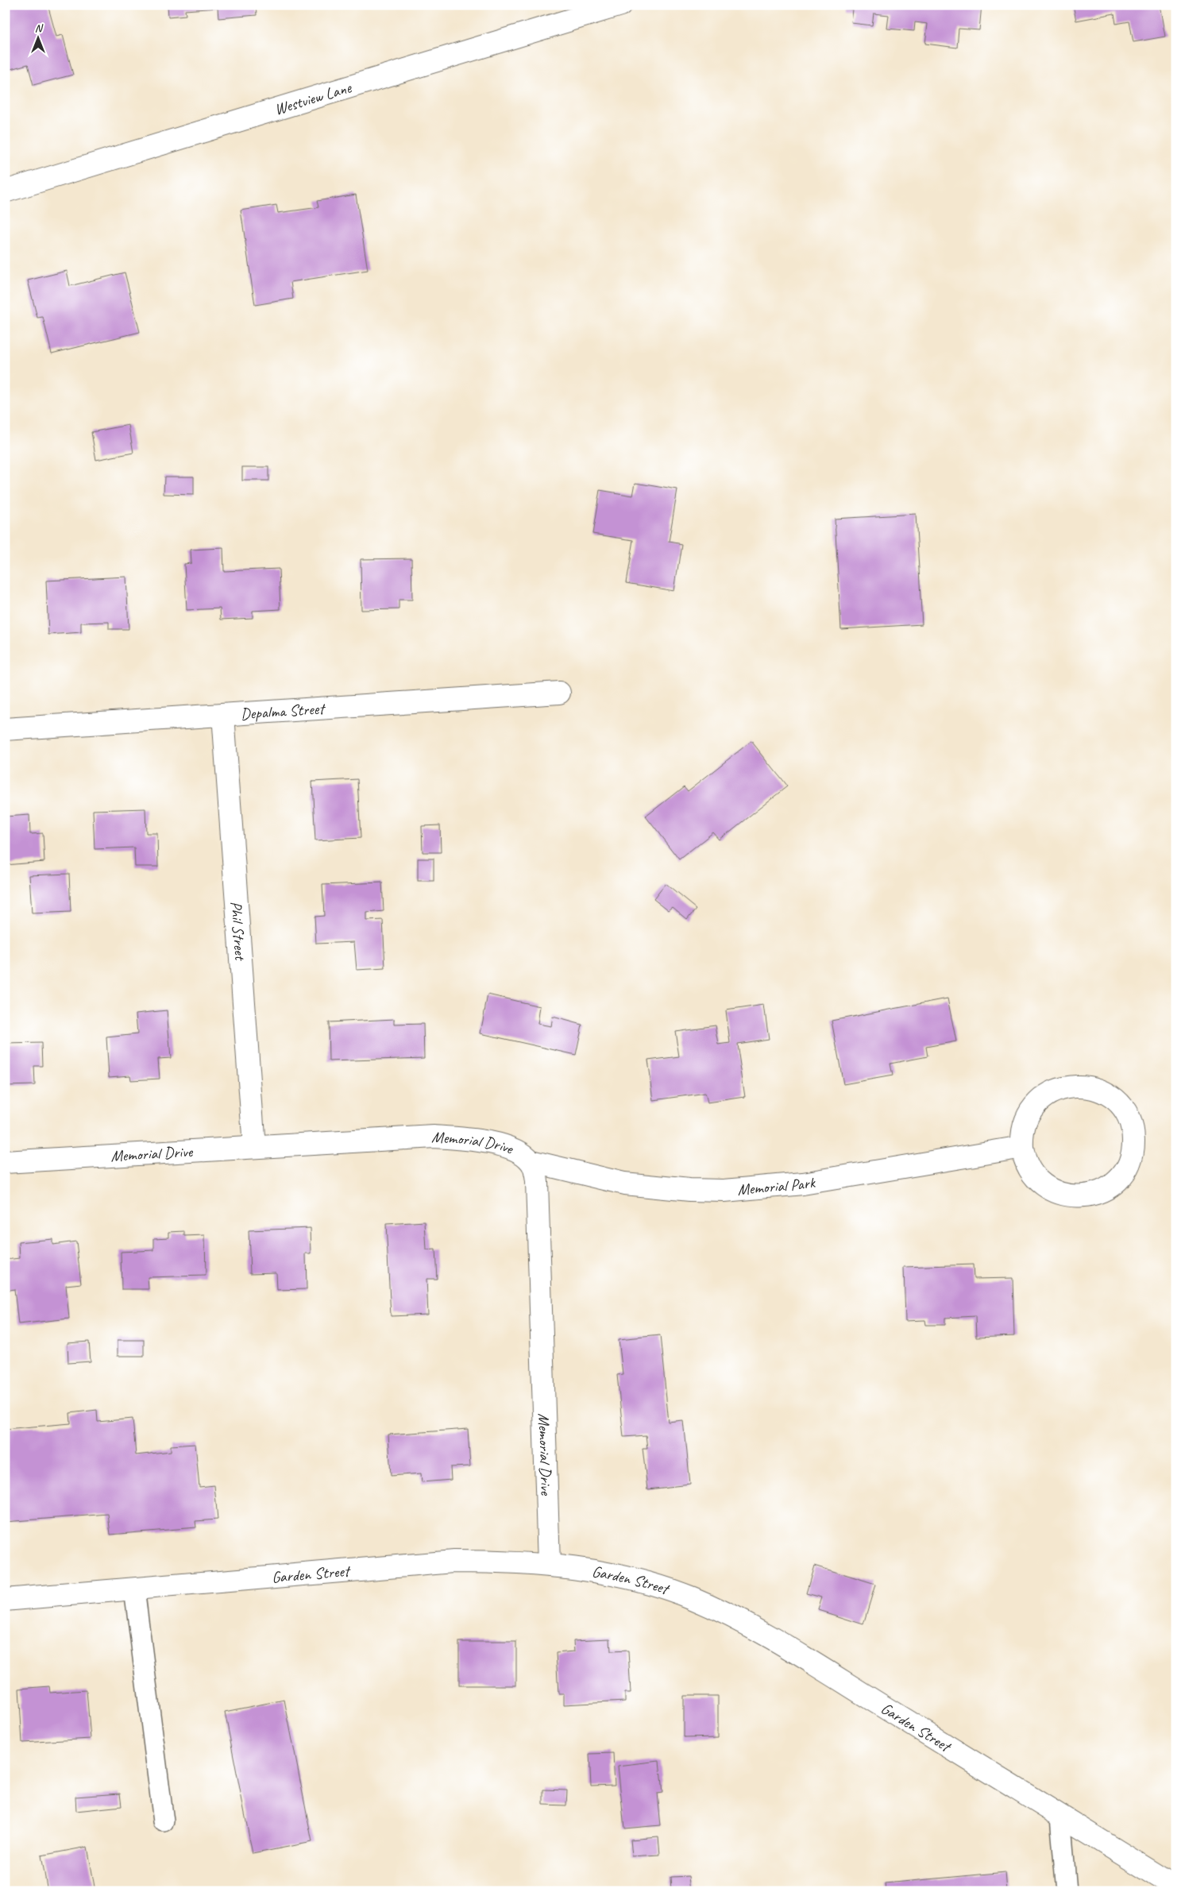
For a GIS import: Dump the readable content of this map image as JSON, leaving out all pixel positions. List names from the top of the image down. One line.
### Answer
{"streets":{"street":["Westview Lane","Depalma Street","Phil Street","Memorial Drive","Memorial Park","Garden Street"]},"crossings":[["Depalma Street","Phil Street"],["Phil Street","Memorial Drive"],["Memorial Drive","Memorial Park"],["Memorial Drive","Garden Street"]],"north":"top"}
